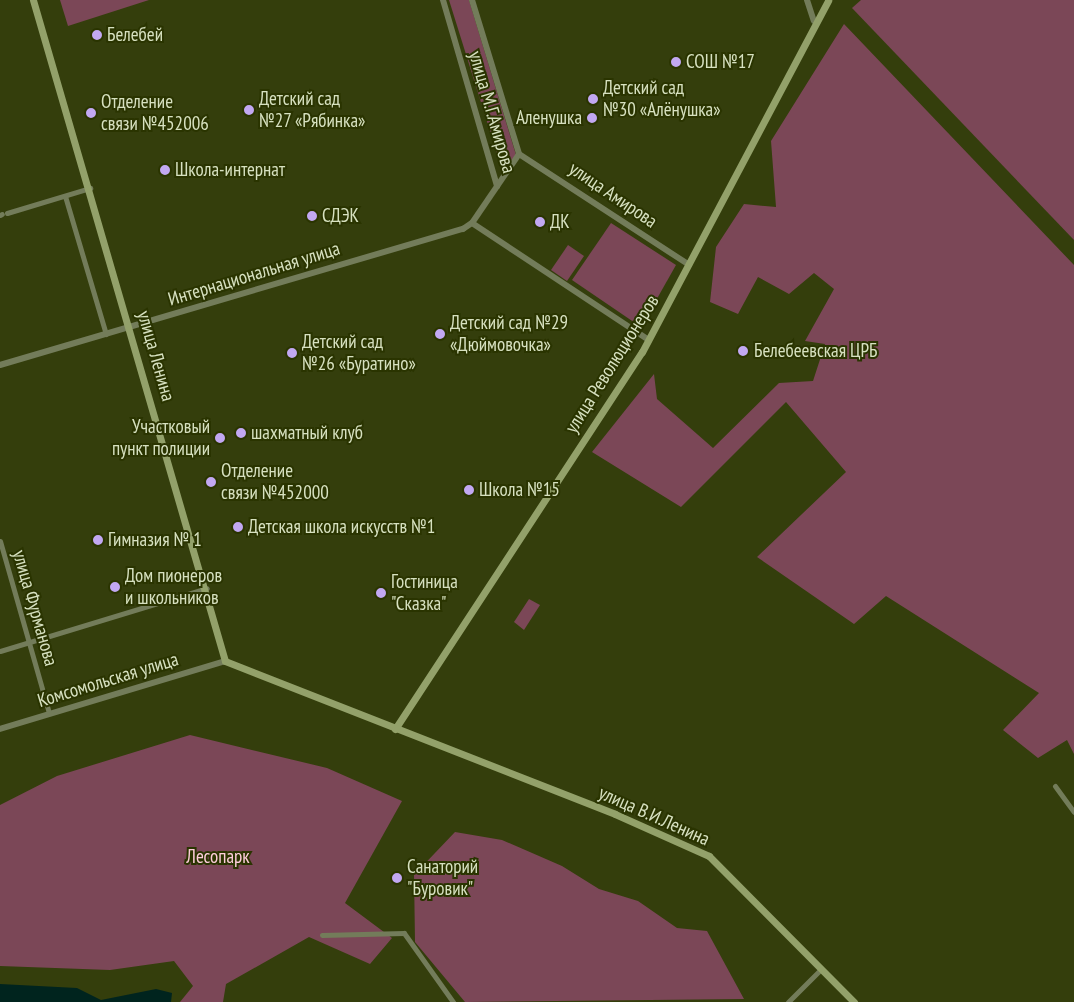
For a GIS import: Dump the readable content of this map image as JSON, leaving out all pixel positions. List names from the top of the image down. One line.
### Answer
{"streets":{"main road":["улица Ленина","улица Революционеров","улица В.И.Ленина"],"street":["улица М.Г.Амирова","улица Амирова","Интернациональная улица","улица Фурманова","Комсомольская улица"]},"crossings":[["улица М.Г.Амирова","улица Амирова"],["улица Амирова","улица Революционеров"],["Интернациональная улица","улица Ленина"],["улица Ленина","Комсомольская улица"],["улица Революционеров","улица В.И.Ленина"],["улица Фурманова","Комсомольская улица"]],"parks":["Лесопарк"],"places":["Белебей","СОШ №17","Детский сад №30 «Алёнушка»","Детский сад №27 «Рябинка»","Отделение связи №452006","Аленушка","Школа-интернат","СДЭК","ДК","Детский сад №29 «Дюймовочка»","Белебеевская ЦРБ","Детский сад №26 «Буратино»","шахматный клуб","Участковый пункт полиции","Отделение связи №452000","Школа №15","Детская школа искусств №1","Гимназия № 1","Дом пионеров и школьников","Гостиница \"Сказка\"","Санаторий \"Буровик\""]}
